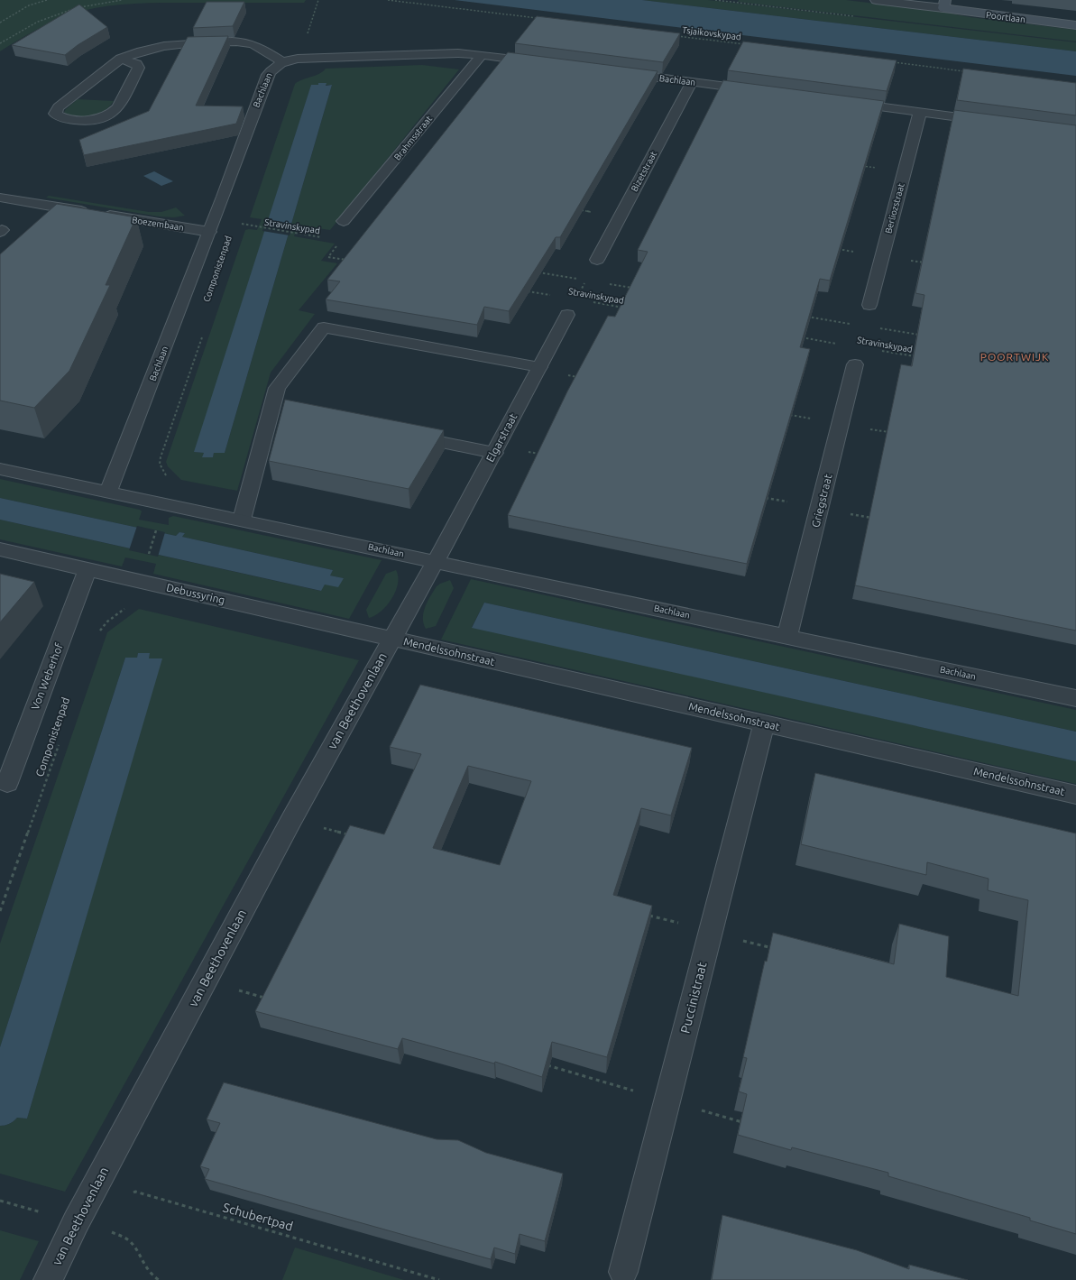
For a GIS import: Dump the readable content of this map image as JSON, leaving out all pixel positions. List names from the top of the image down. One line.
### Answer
{"streets":{"street":["Poortlaan","Bachlaan","Brahmsstraat","Bizetstraat","Berliozstraat","Boezembaan","Elgarstraat","Griegstraat","Debussyring","Mendelssohnstraat","Von Weberhof","van Beethovenlaan","Puccinistraat"],"path":["Tsjaikovskypad","Stravinskypad","Componistenpad","Schubertpad"]},"crossings":[["Bachlaan","Brahmsstraat"],["Bachlaan","Bizetstraat"],["Bachlaan","Boezembaan"],["Bachlaan","Elgarstraat"],["Bachlaan","Griegstraat"],["Stravinskypad","Componistenpad"],["Elgarstraat","Debussyring"],["Elgarstraat","Mendelssohnstraat"],["Elgarstraat","van Beethovenlaan"],["Debussyring","Mendelssohnstraat"],["Debussyring","Von Weberhof"],["Debussyring","van Beethovenlaan"],["Mendelssohnstraat","van Beethovenlaan"],["Mendelssohnstraat","Puccinistraat"]],"districts":["POORTWIJK"]}
